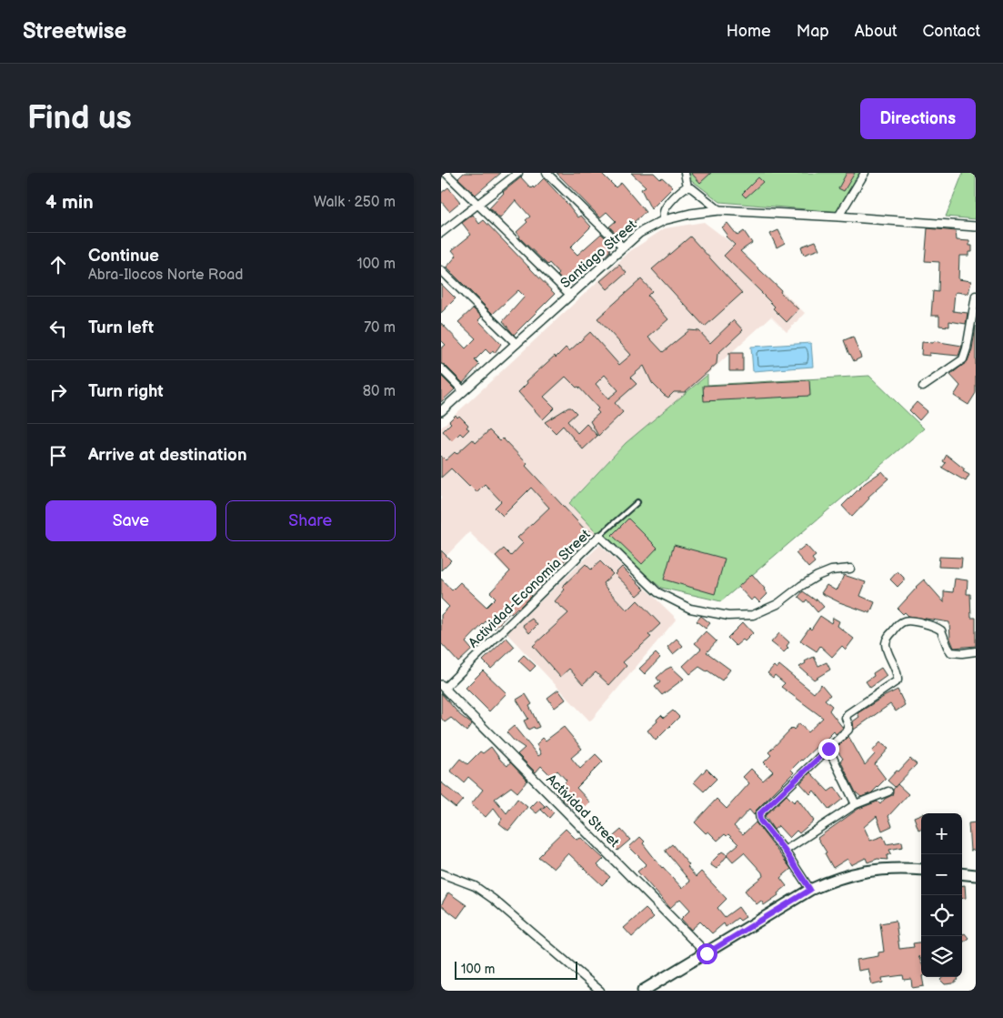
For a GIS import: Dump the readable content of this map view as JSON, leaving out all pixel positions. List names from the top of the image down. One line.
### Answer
{"streets":{"street":["Santiago Street","Actividad-Economia Street","Actividad Street"]},"crossings":[["Actividad-Economia Street","Actividad Street"]],"scale_bar":"100 m","page":{"header":"Streetwise","nav":["Home","Map","About","Contact"],"buttons":["Directions",["Save","Share"]],"title":"Find us","heading":["4 min","Walk · 250 m"],"list":[["Continue","Abra-Ilocos Norte Road","100 m"],["Turn left","70 m"],["Turn right","80 m"],"Arrive at destination"],"map_buttons":["+","−"],"scale":"100 m"}}
